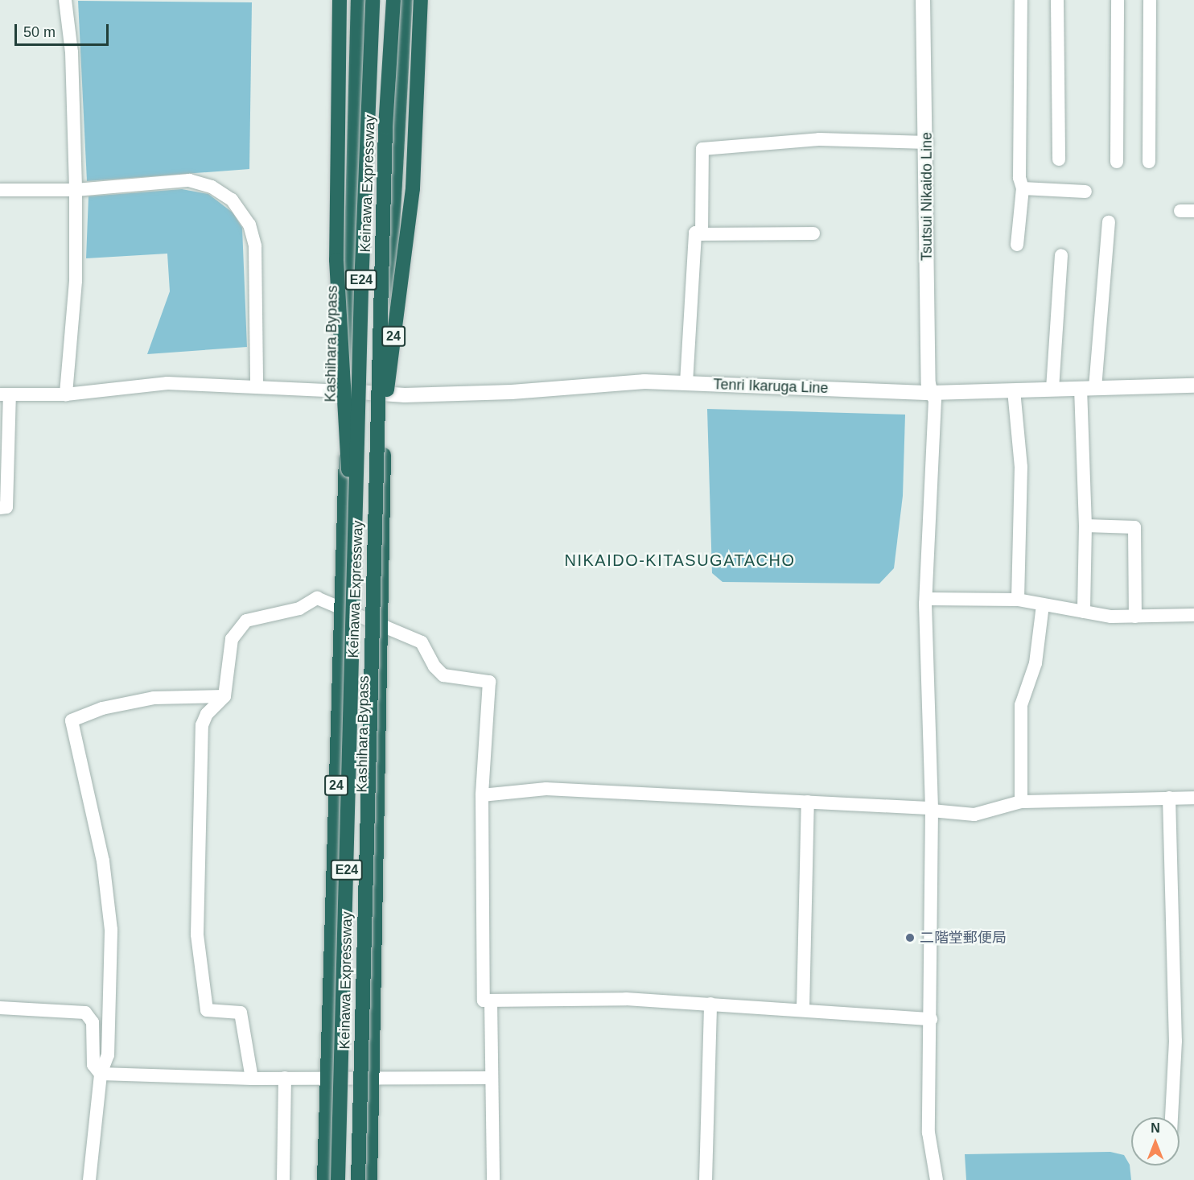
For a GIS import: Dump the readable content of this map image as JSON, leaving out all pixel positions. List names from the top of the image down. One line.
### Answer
{"streets":{"highway":["Keinawa Expressway","E24","24","Kashihara Bypass"],"main road":["Tsutsui Nikaido Line","Tenri Ikaruga Line"]},"crossings":[["Keinawa Expressway","24"],["Tsutsui Nikaido Line","Tenri Ikaruga Line"],["Kashihara Bypass","Tenri Ikaruga Line"]],"districts":["NIKAIDO-KITASUGATACHO"],"places":["二階堂郵便局"],"scale_bar":"50 m","north":"top"}
